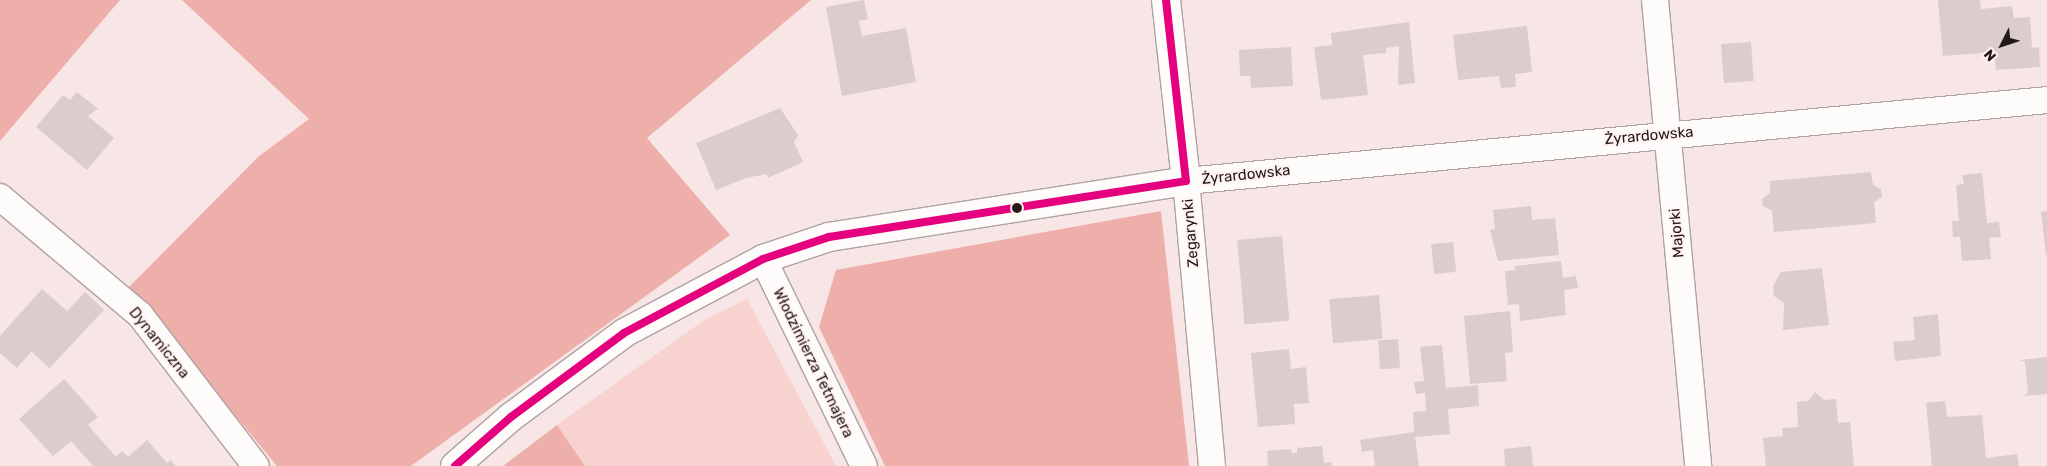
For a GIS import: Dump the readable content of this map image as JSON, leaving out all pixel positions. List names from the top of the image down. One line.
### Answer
{"streets":{"street":["Żyrardowska","Zegarynki","Majorki","Dynamiczna","Włodzimierza Tetmajera"]},"crossings":[["Żyrardowska","Zegarynki"],["Żyrardowska","Majorki"],["Żyrardowska","Włodzimierza Tetmajera"]],"north":"bottom left"}
